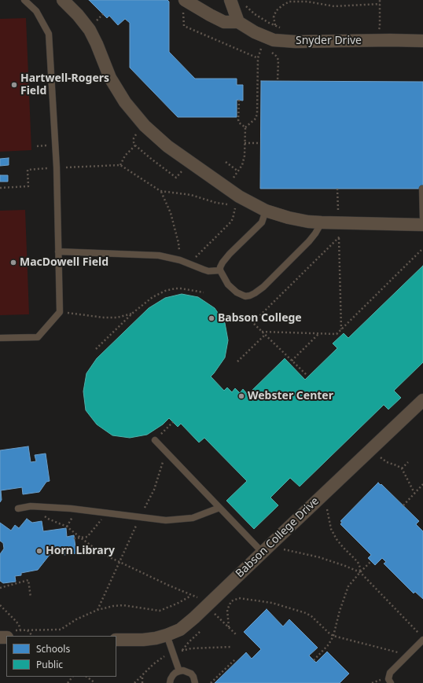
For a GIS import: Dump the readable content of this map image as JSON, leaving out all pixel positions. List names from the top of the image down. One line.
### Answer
{"streets":{"street":["Snyder Drive","Babson College Drive"]},"places":["Hartwell-Rogers Field","MacDowell Field","Babson College","Webster Center","Horn Library"],"legend":["Schools","Public"]}
